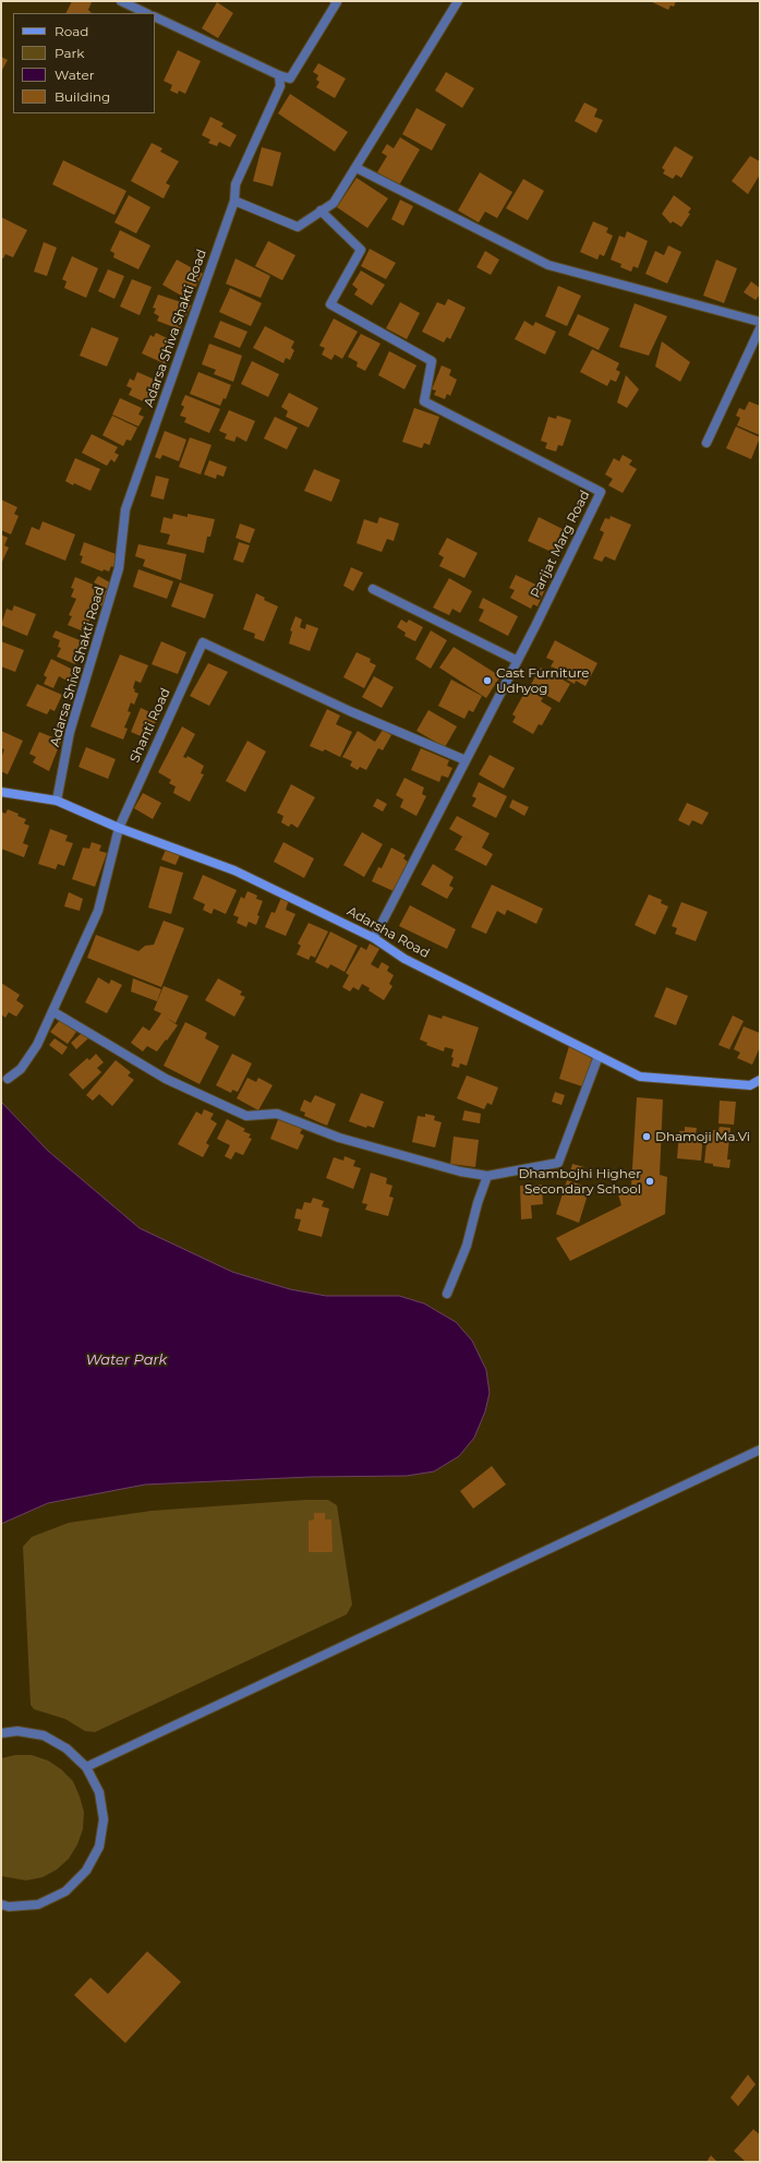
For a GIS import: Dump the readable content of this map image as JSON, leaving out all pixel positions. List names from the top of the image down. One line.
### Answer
{"streets":{"main road":["Adarsha Road"],"street":["Adarsa Shiva Shakti Road","Parijat Marg Road","Shanti Road"]},"crossings":[["Adarsa Shiva Shakti Road","Adarsha Road"],["Parijat Marg Road","Shanti Road"],["Parijat Marg Road","Adarsha Road"],["Shanti Road","Adarsha Road"]],"water":["Water Park"],"places":["Cast Furniture Udhyog","Dhamoji Ma.Vi","Dhambojhi Higher Secondary School"],"legend":["Road","Park","Water","Building"]}
